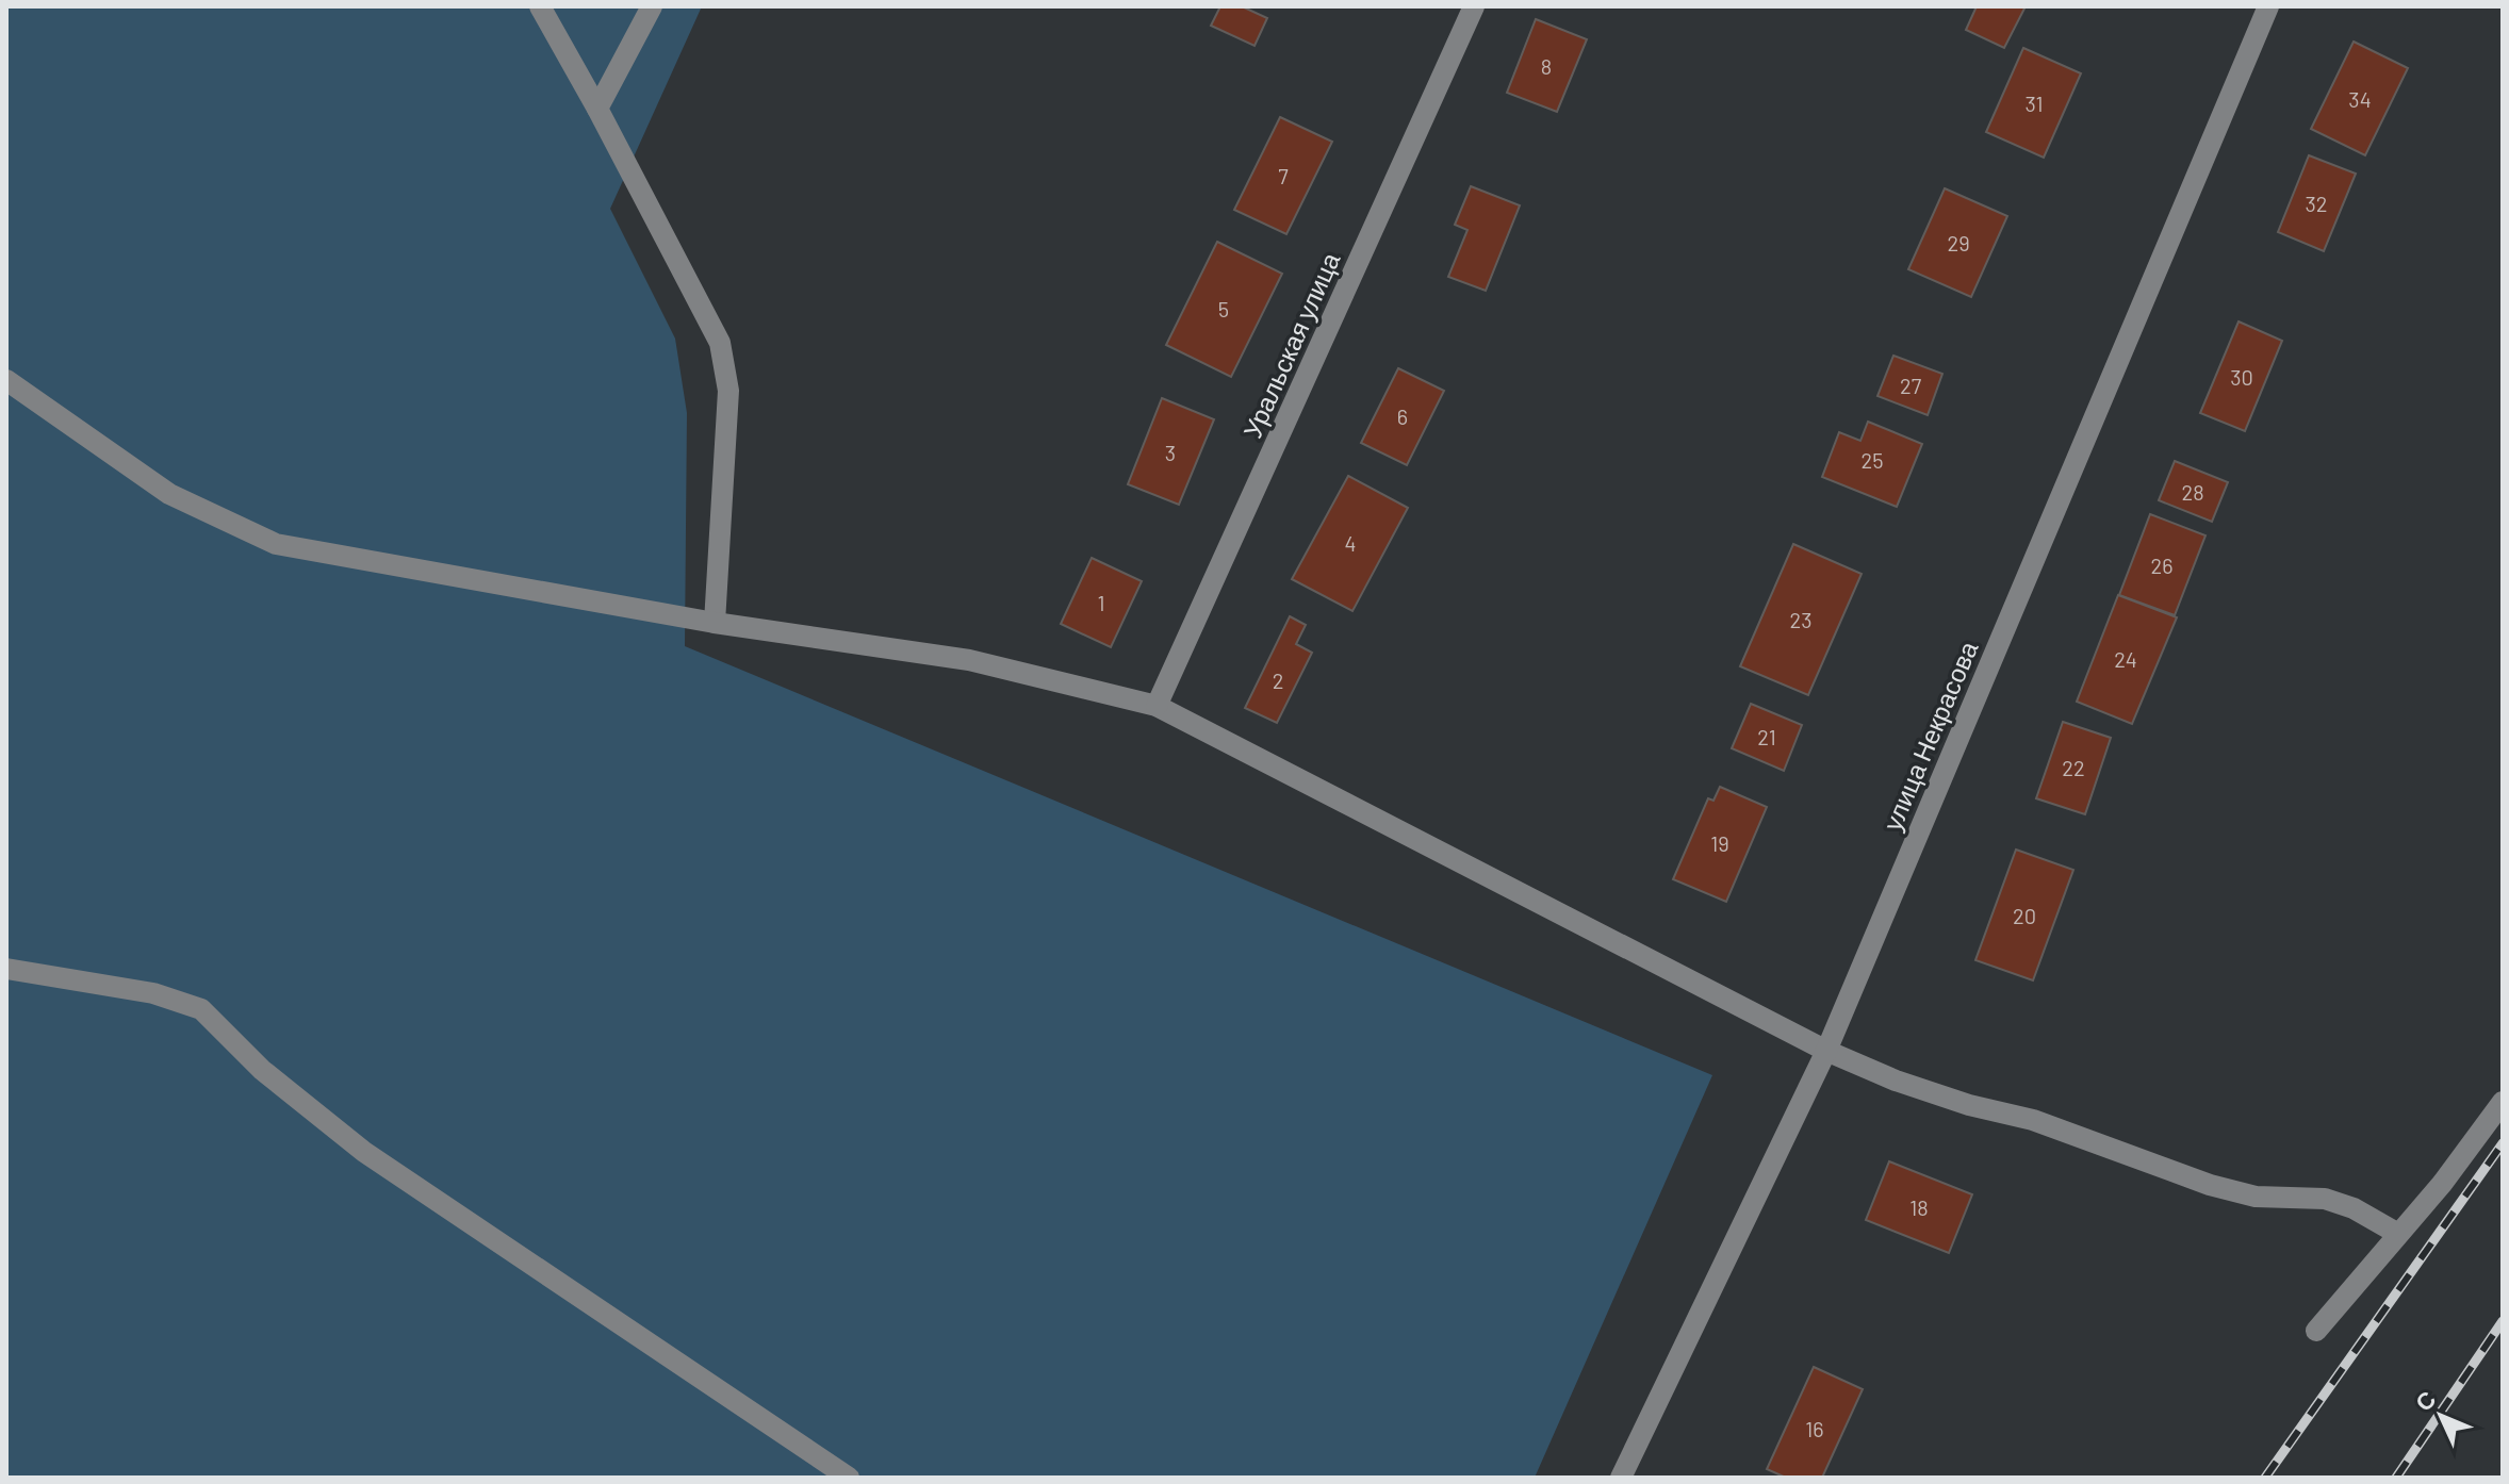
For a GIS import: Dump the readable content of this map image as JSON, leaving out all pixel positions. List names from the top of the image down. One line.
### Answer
{"streets":{"street":["Уральская улица","улица Некрасова"]},"house_numbers":["8","34","31","7","32","29","5","30","27","6","3","25","28","4","26","1","23","24","2","21","22","19","20","18","16"],"north":"top left"}
